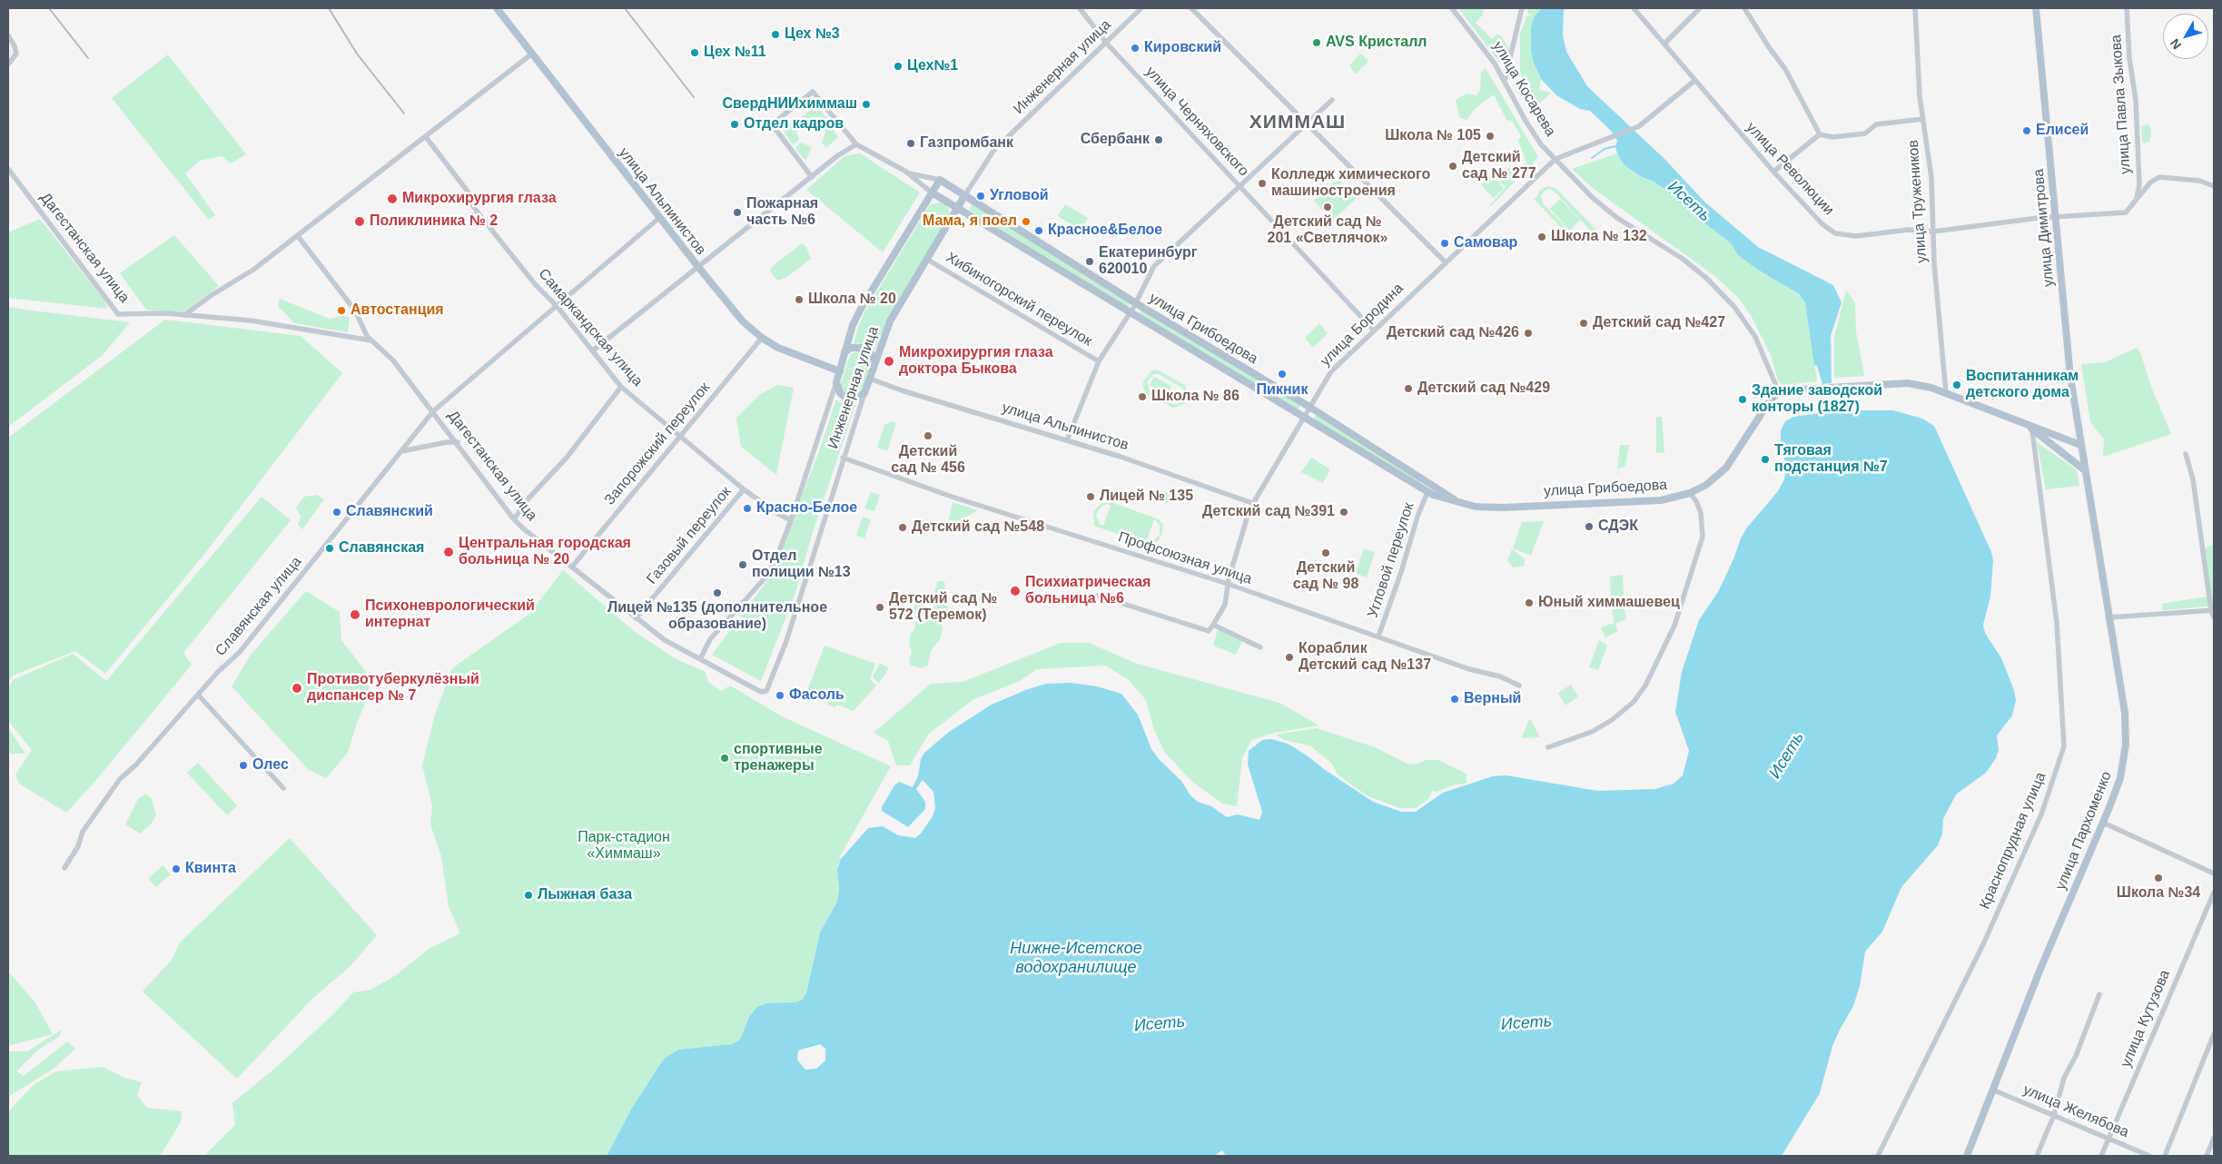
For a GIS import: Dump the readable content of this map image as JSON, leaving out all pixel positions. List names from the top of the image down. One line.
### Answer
{"streets":{"main road":["Инженерная улица","улица Альпинистов","улица Димитрова","улица Грибоедова","улица Пархоменко"],"street":["улица Косарева","улица Павла Зыкова","улица Черняховского","улица Революции","улица Тружеников","Дагестанская улица","Хибиногорский переулок","улица Бородина","Самаркандская улица","Запорожский переулок","Газовый переулок","Профсоюзная улица","Угловой переулок","Славянская улица","Краснопрудная улица","улица Кутузова","улица Желябова"]},"crossings":[["Инженерная улица","улица Черняховского"],["Инженерная улица","улица Альпинистов"],["Инженерная улица","Дагестанская улица"],["Инженерная улица","Хибиногорский переулок"],["Инженерная улица","Самаркандская улица"],["Инженерная улица","улица Грибоедова"],["Инженерная улица","Профсоюзная улица"],["улица Косарева","улица Бородина"],["улица Косарева","улица Грибоедова"],["улица Павла Зыкова","улица Революции"],["улица Черняховского","улица Бородина"],["улица Революции","улица Тружеников"],["улица Революции","улица Димитрова"],["улица Революции","улица Бородина"],["улица Альпинистов","улица Бородина"],["улица Альпинистов","Запорожский переулок"],["улица Альпинистов","Славянская улица"],["улица Димитрова","улица Пархоменко"],["Дагестанская улица","Запорожский переулок"],["Дагестанская улица","Газовый переулок"],["Дагестанская улица","Славянская улица"],["улица Бородина","улица Грибоедова"],["улица Бородина","Профсоюзная улица"],["Самаркандская улица","Запорожский переулок"],["Самаркандская улица","Газовый переулок"],["Самаркандская улица","Славянская улица"],["улица Грибоедова","Угловой переулок"],["Профсоюзная улица","Угловой переулок"],["улица Пархоменко","улица Желябова"],["улица Кутузова","улица Желябова"]],"districts":["ХИММАШ"],"water":["Исеть","Нижне-Исетское водохранилище"],"parks":["Парк-стадион «Химмаш»"],"places":["Цех №3","AVS Кристалл","Кировский","Цех №11","Цех№1","СвердНИИхиммаш","Отдел кадров","Елисей","Школа № 105","Сбербанк","Газпромбанк","Детcкий сад № 277","Колледж химического машиностроения","Угловой","Микрохирургия глаза","Детский сад № 201 «Светлячок»","Пожарная часть №6","Поликлиника № 2","Мама, я поел","Красное&Белое","Школа № 132","Самовар","Екатеринбург 620010","Школа № 20","Автостанция","Детский сад №427","Детский сад №426","Микрохирургия глаза доктора Быкова","Пикник","Воспитанникам детского дома","Детский сад №429","Школа № 86","Здание заводской конторы (1827)","Детский сад № 456","Тяговая подстанция №7","Лицей № 135","Красно-Белое","Славянский","Детский сад №391","СДЭК","Детский сад №548","Славянская","Центральная городская больница № 20","Детский сад № 98","Отдел полиции №13","Психиатрическая больница №6","Лицей №135 (дополнительное образование)","Юный химмашевец","Детский сад № 572 (Теремок)","Психоневрологический интернат","Кораблик Детский сад №137","Противотуберкулёзный диспансер № 7","Фасоль","Верный","спортивные тренажеры","Олес","Квинта","Школа №34","Лыжная база"],"north":"bottom left"}
